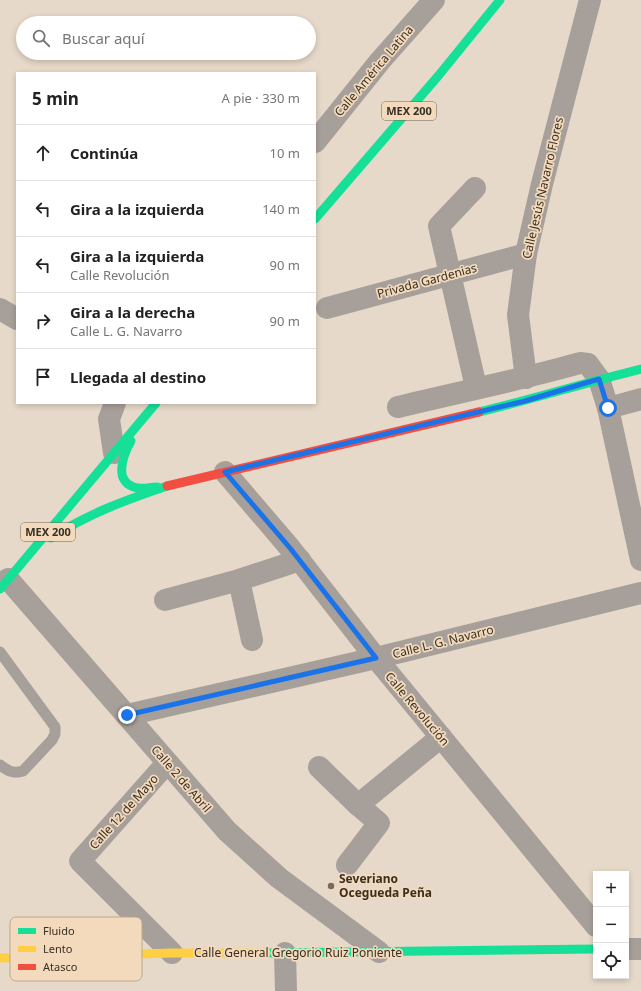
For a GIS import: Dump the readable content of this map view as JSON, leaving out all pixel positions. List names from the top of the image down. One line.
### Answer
{"streets":{"main road":["MEX 200","Calle General Gregorio Ruiz Poniente"],"street":["Calle América Latina","Calle Jesús Navarro Flores","Privada Gardenias","Calle L. G. Navarro","Calle Revolución","Calle 2 de Abril","Calle 12 de Mayo"]},"crossings":[["MEX 200","Calle 2 de Abril"],["Calle Jesús Navarro Flores","Privada Gardenias"],["Calle L. G. Navarro","Calle Revolución"],["Calle L. G. Navarro","Calle 2 de Abril"],["Calle 2 de Abril","Calle 12 de Mayo"],["Calle 2 de Abril","Calle General Gregorio Ruiz Poniente"],["Calle 12 de Mayo","Calle General Gregorio Ruiz Poniente"]],"places":["Severiano Ocegueda Peña"],"legend":["Fluido","Lento","Atasco"],"page":{"search":"Buscar aquí","heading":["5 min","A pie · 330 m"],"list":[["Continúa","10 m"],["Gira a la izquierda","140 m"],["Gira a la izquierda","Calle Revolución","90 m"],["Gira a la derecha","Calle L. G. Navarro","90 m"],"Llegada al destino"],"map_buttons":["+","−"]}}
